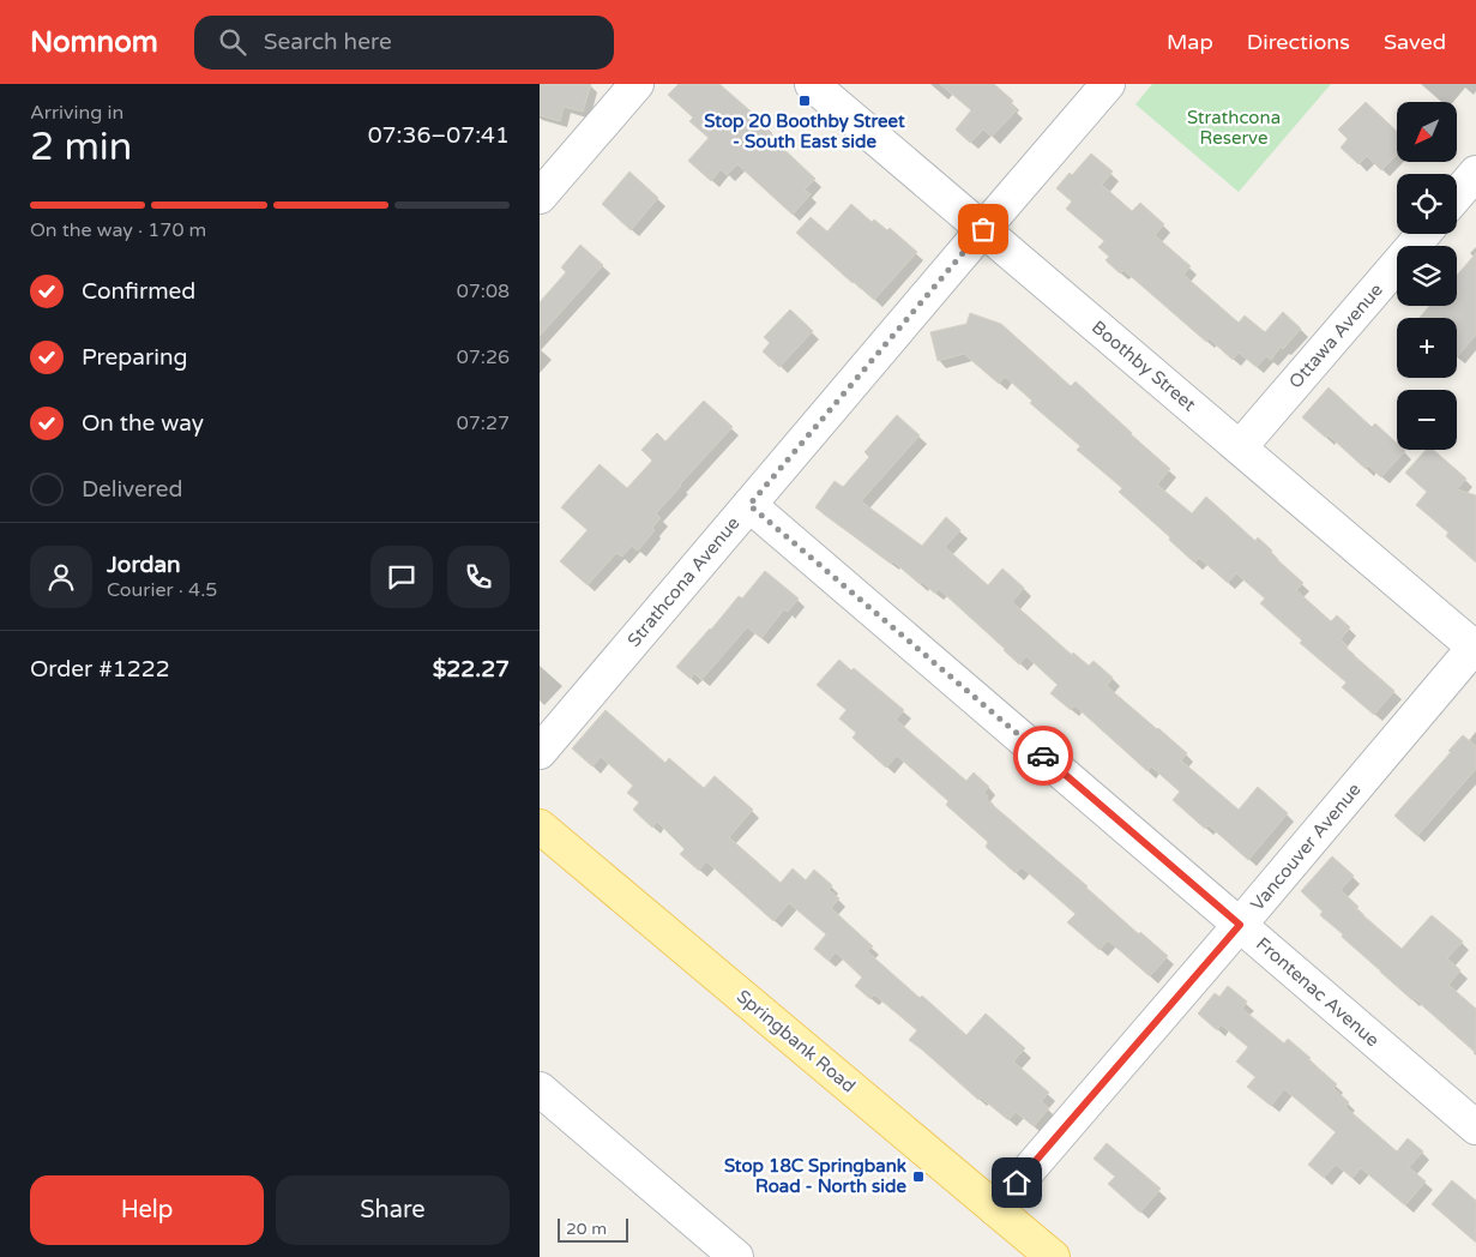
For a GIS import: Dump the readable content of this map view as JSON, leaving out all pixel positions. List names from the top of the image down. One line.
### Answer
{"streets":{"main road":["Springbank Road"],"street":["Ottawa Avenue","Boothby Street","Strathcona Avenue","Vancouver Avenue","Frontenac Avenue"]},"crossings":[["Ottawa Avenue","Boothby Street"],["Boothby Street","Strathcona Avenue"],["Boothby Street","Vancouver Avenue"],["Strathcona Avenue","Frontenac Avenue"],["Vancouver Avenue","Frontenac Avenue"],["Vancouver Avenue","Springbank Road"]],"parks":["Strathcona Reserve"],"places":{"transit":["Stop 20 Boothby Street - South East side","Stop 18C Springbank Road - North side"]},"scale_bar":"20 m","north":"bottom left","page":{"header":"Nomnom","search":"Search here","nav":["Map","Directions","Saved"],"heading":["2 min","Arriving in","07:36–07:41"],"panel":["Jordan","Courier · 4.5","Order #1222","$22.27"],"map_buttons":["+","−"],"bar":"On the way · 170 m","list":[["Confirmed","07:08"],["Preparing","07:26"],["On the way","07:27"],"Delivered"],"buttons":["Help","Share"],"scale":"20 m"}}
